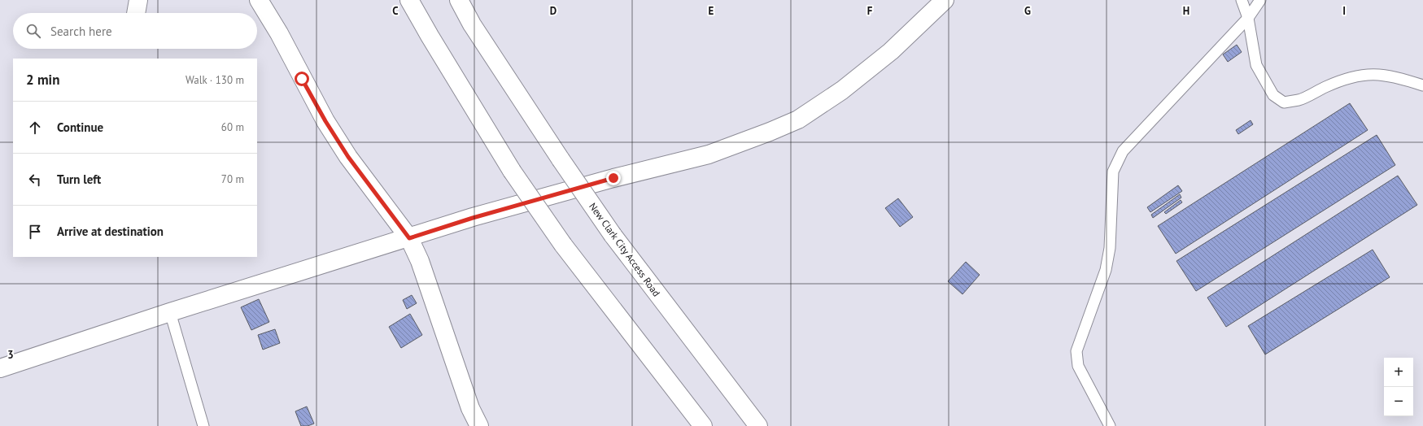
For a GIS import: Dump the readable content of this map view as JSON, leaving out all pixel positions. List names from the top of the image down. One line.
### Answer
{"streets":{"street":["New Clark City Access Road"]},"page":{"search":"Search here","heading":["2 min","Walk · 130 m"],"list":[["Continue","60 m"],["Turn left","70 m"],"Arrive at destination"],"map_buttons":["+","−"]},"grid":{"columns":["C","D","E","F","G","H","I"],"rows":["3"]}}
